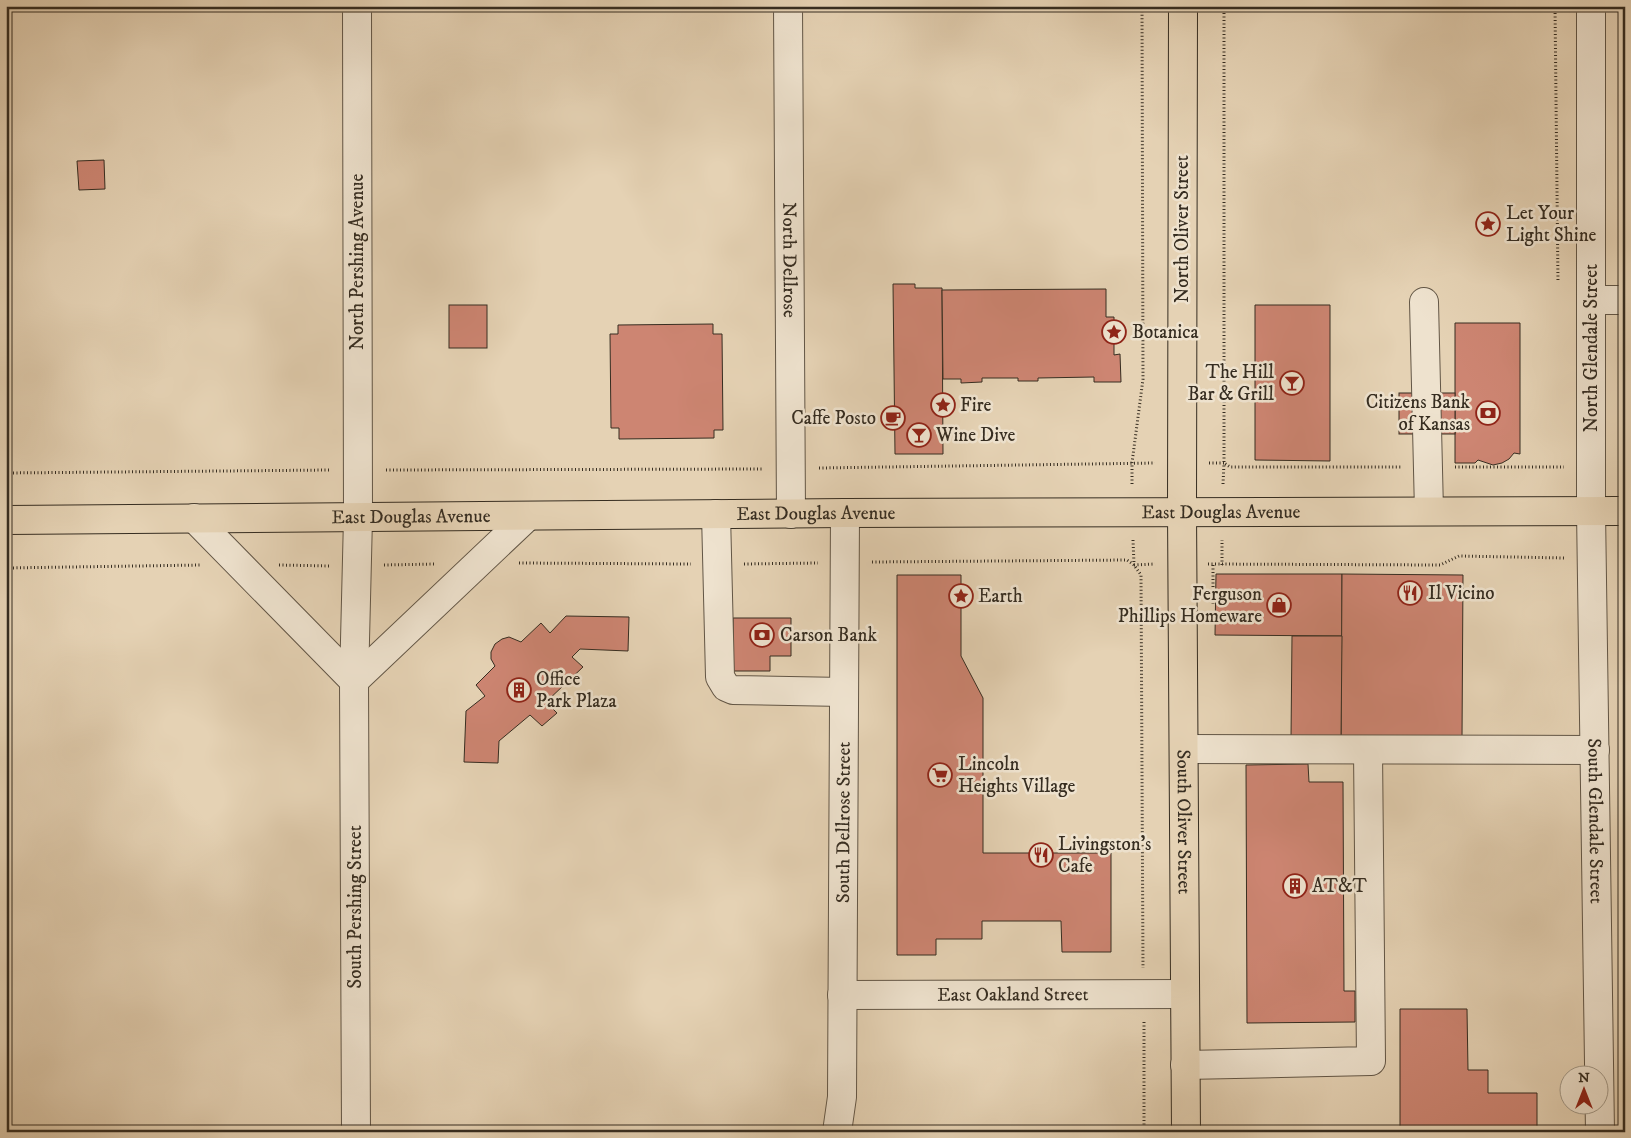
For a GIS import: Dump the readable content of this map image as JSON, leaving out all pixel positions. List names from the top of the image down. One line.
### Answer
{"streets":{"main road":["North Oliver Street","East Douglas Avenue","South Oliver Street"],"street":["North Dellrose","North Pershing Avenue","North Glendale Street","South Glendale Street","South Dellrose Street","South Pershing Street","East Oakland Street"]},"crossings":[["North Oliver Street","East Douglas Avenue"],["North Oliver Street","South Oliver Street"],["North Dellrose","East Douglas Avenue"],["North Pershing Avenue","East Douglas Avenue"],["North Pershing Avenue","South Pershing Street"],["North Glendale Street","East Douglas Avenue"],["North Glendale Street","South Glendale Street"],["East Douglas Avenue","South Glendale Street"],["East Douglas Avenue","South Oliver Street"],["East Douglas Avenue","South Dellrose Street"],["East Douglas Avenue","South Pershing Street"],["South Oliver Street","East Oakland Street"],["South Dellrose Street","East Oakland Street"]],"places":{"place":["Let Your Light Shine","Botanica","Fire","Earth"],"bar":["The Hill Bar & Grill","Wine Dive"],"bank":["Citizens Bank of Kansas","Carson Bank"],"cafe":["Caffe Posto"],"restaurant":["Il Vicino","Livingston's Cafe"],"shop":["Ferguson Phillips Homeware"],"building":["Office Park Plaza","AT&T"],"supermarket":["Lincoln Heights Village"]},"north":"top"}
